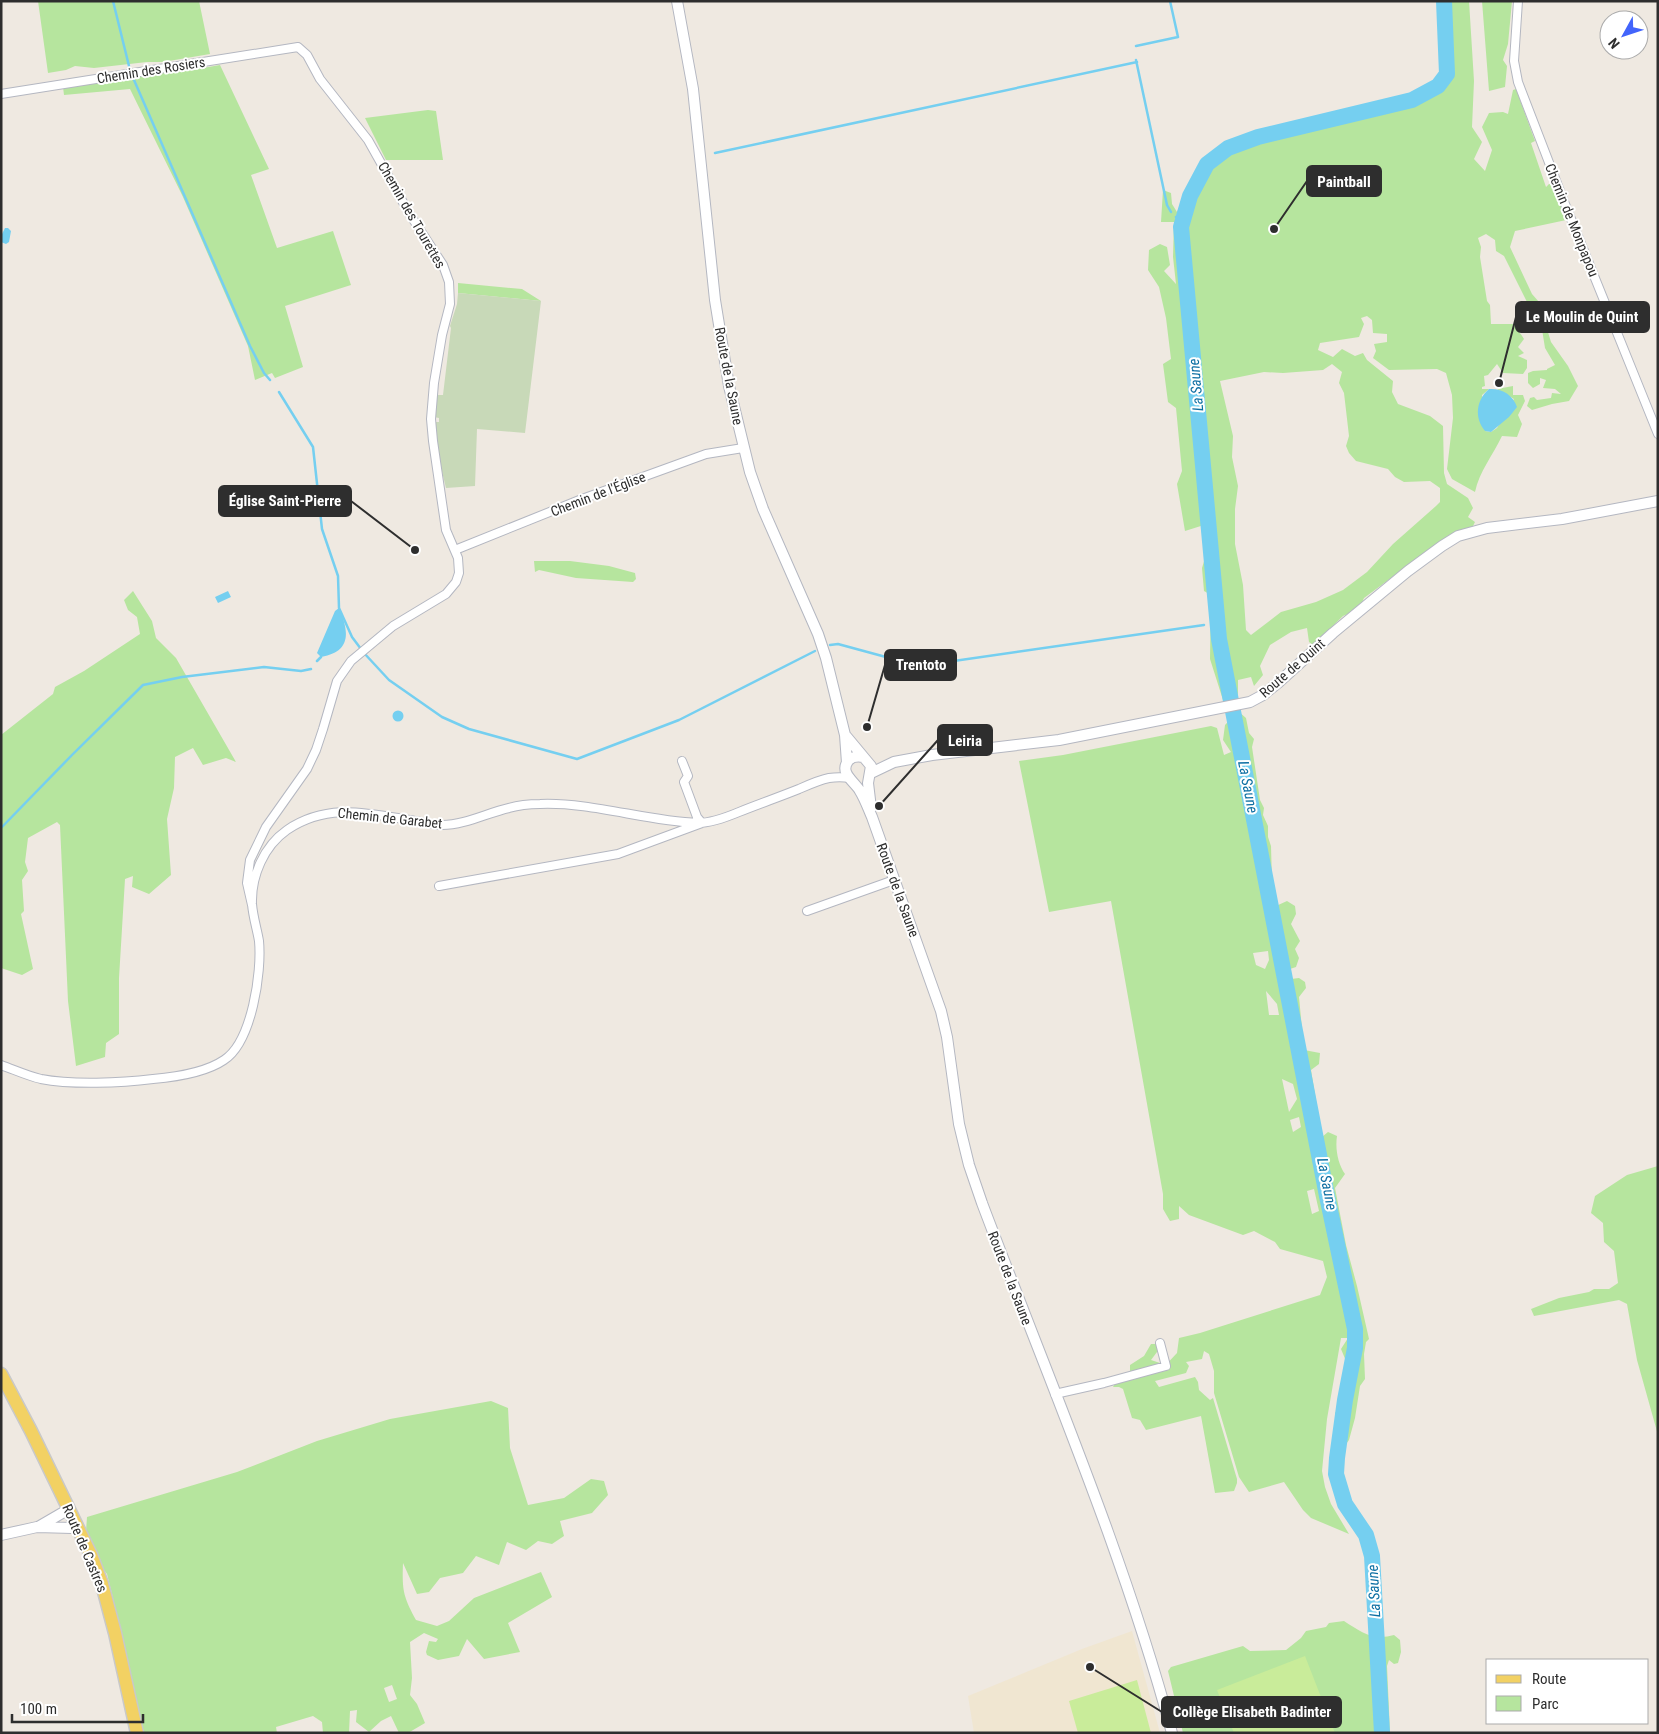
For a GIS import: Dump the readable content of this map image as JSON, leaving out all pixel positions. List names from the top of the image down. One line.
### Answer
{"streets":{"main road":["Route de Castres"],"street":["Chemin des Rosiers","Chemin des Tourettes","Chemin de Monpapou","Route de la Saune","Chemin de l'Église","Route de Quint","Chemin de Garabet"]},"crossings":[["Chemin des Rosiers","Chemin des Tourettes"],["Chemin des Tourettes","Chemin de l'Église"],["Chemin des Tourettes","Chemin de Garabet"],["Route de la Saune","Chemin de l'Église"],["Route de la Saune","Route de Quint"],["Route de la Saune","Chemin de Garabet"],["Route de Quint","Chemin de Garabet"]],"water":["La Saune"],"places":["Paintball","Le Moulin de Quint","Église Saint-Pierre","Trentoto","Leiria","Collège Elisabeth Badinter"],"legend":["Route","Parc"],"scale_bar":"100 m","north":"bottom left"}
